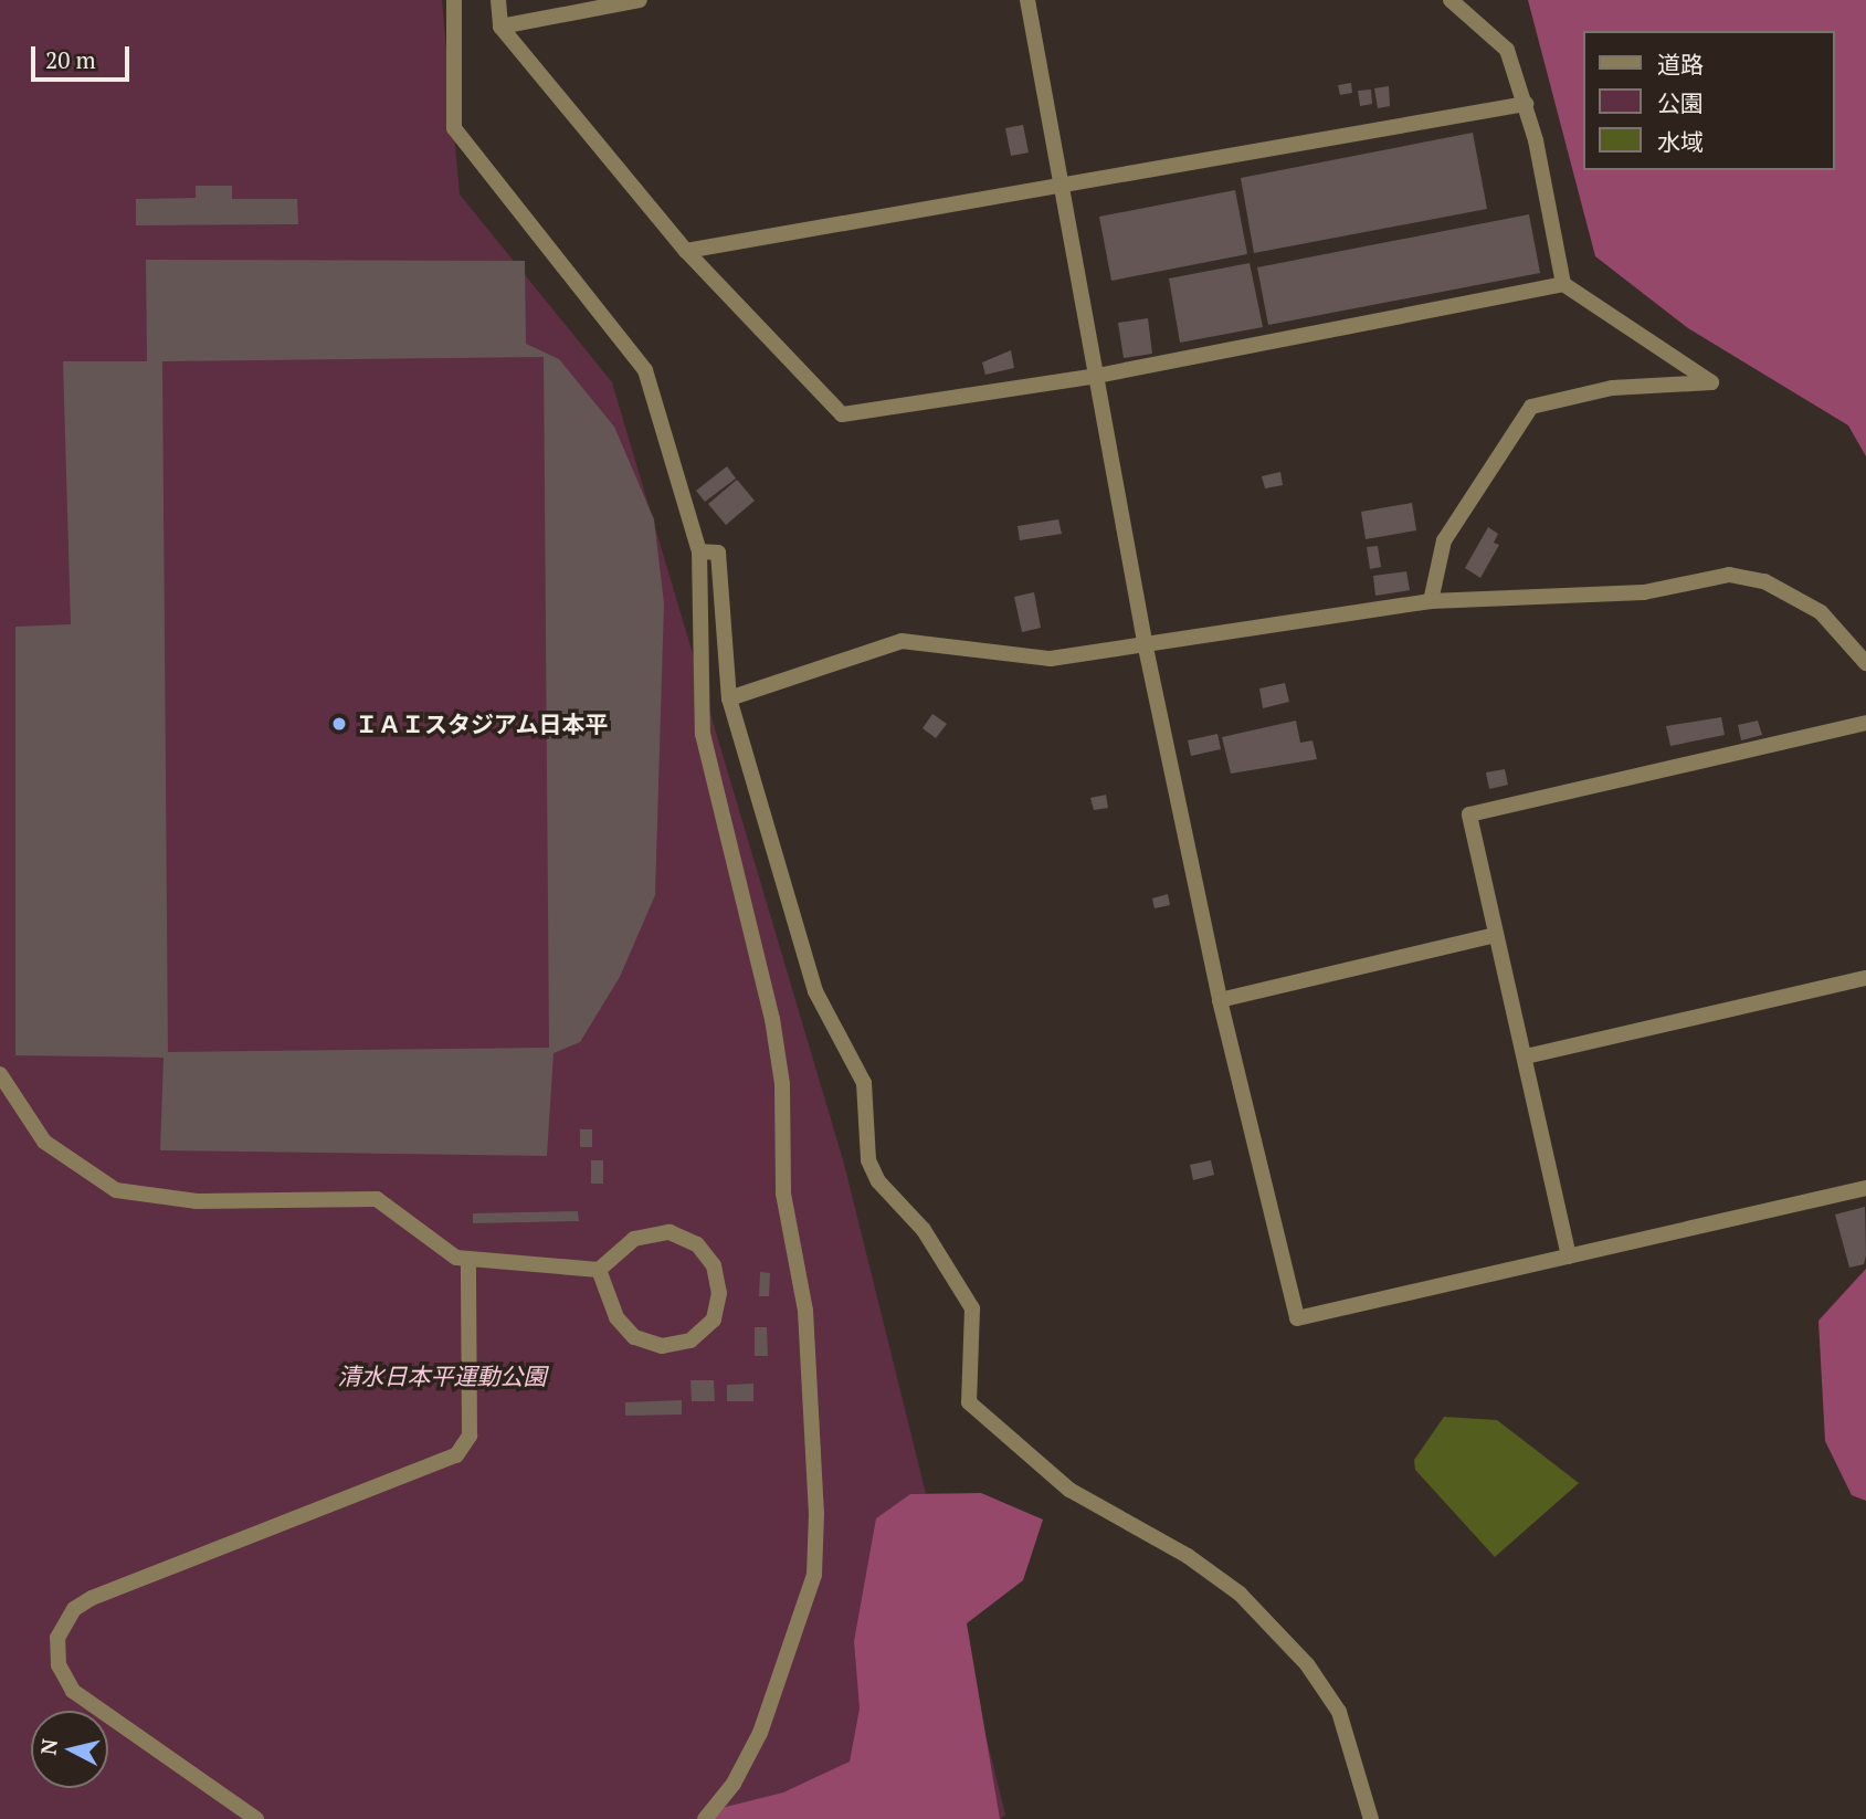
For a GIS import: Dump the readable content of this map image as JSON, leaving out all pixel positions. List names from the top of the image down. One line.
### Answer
{"parks":["清水日本平運動公園"],"places":["ＩＡＩスタジアム日本平"],"legend":["道路","公園","水域"],"scale_bar":"20 m","north":"left"}
